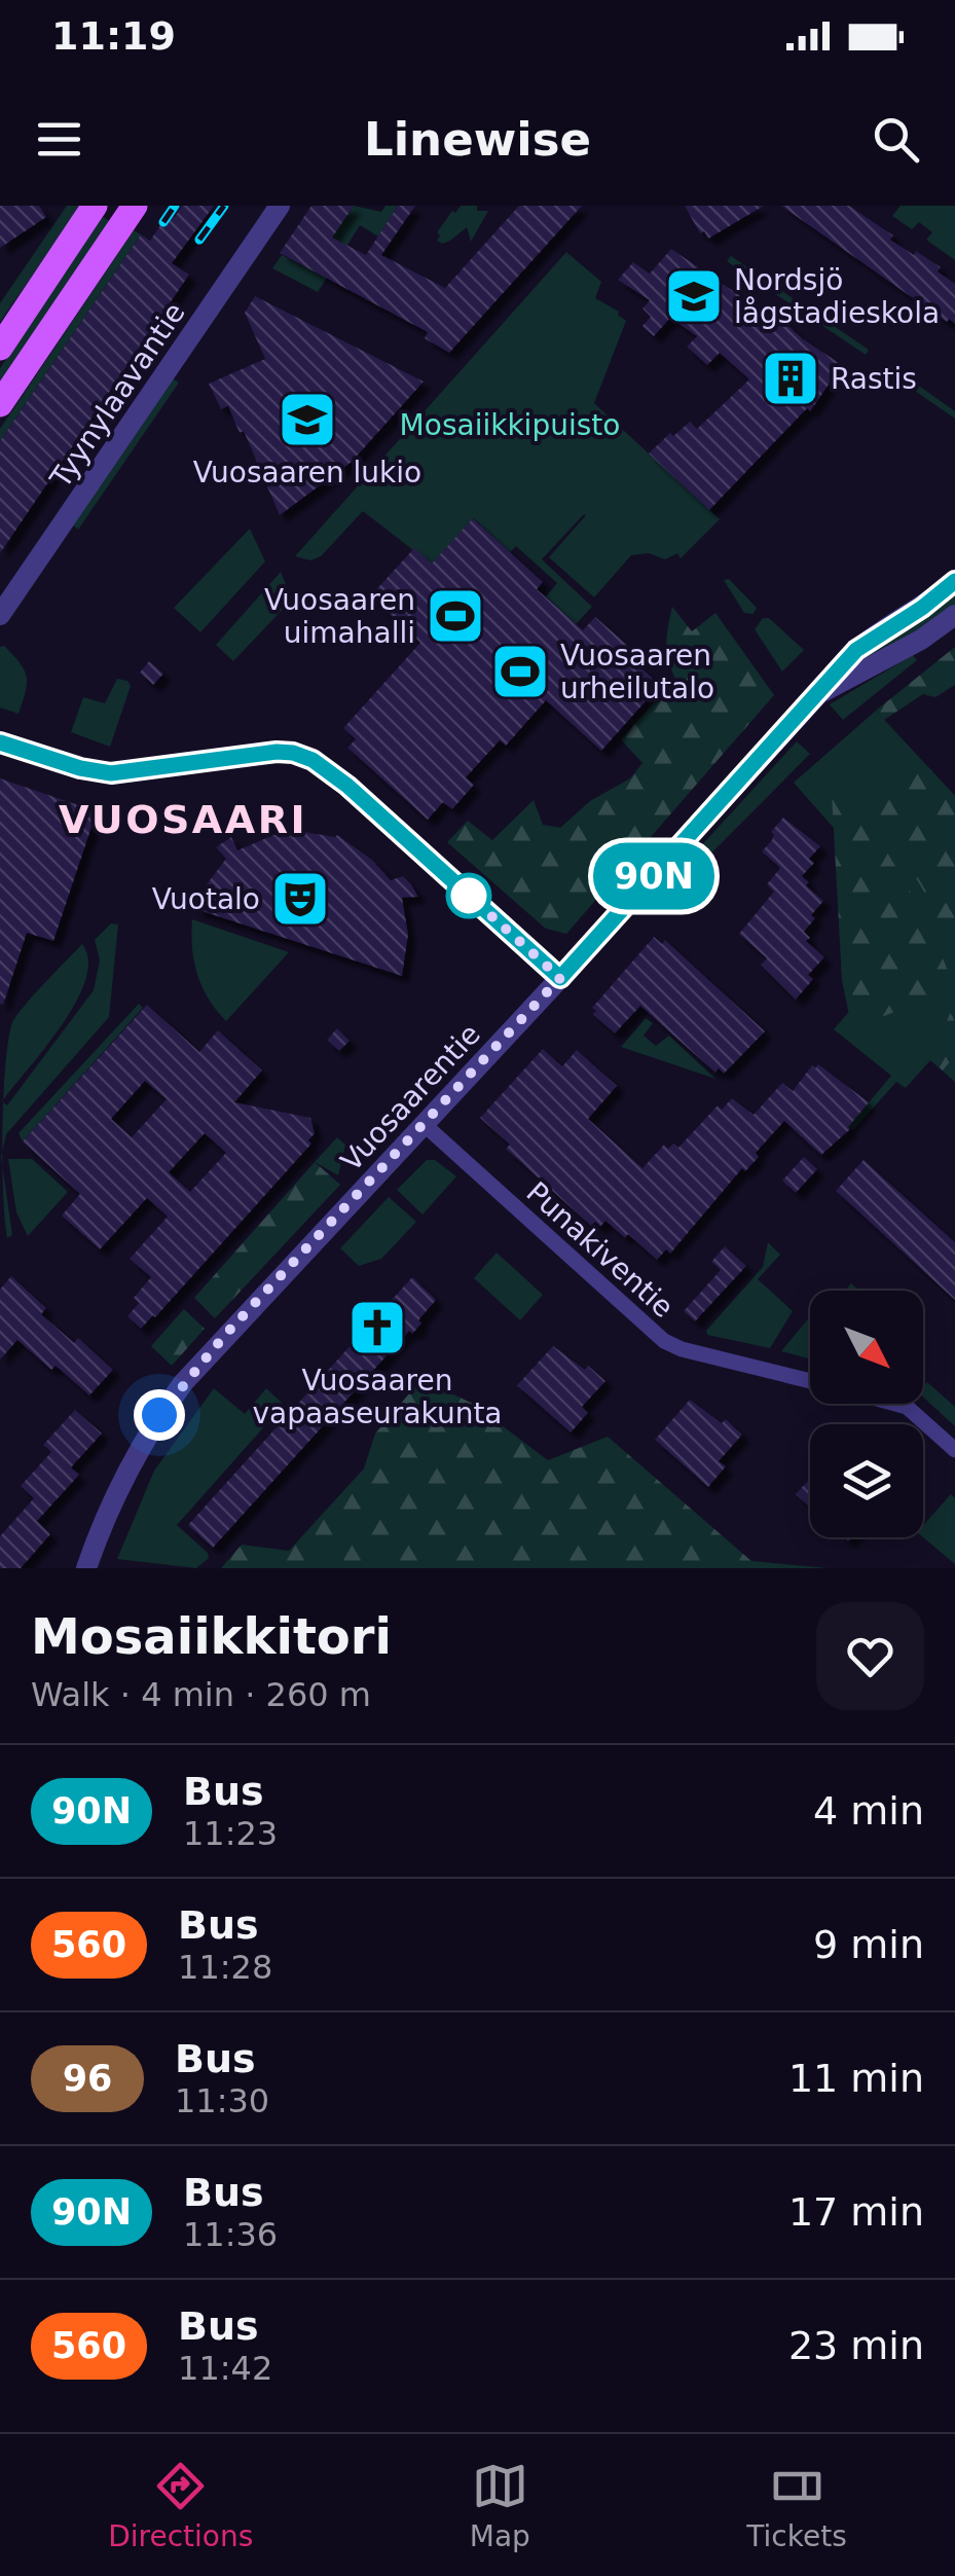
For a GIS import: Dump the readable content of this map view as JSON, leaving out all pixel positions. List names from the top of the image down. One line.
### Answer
{"streets":{"street":["Tyynylaavantie","Vuosaarentie","Punakiventie"]},"crossings":[["Vuosaarentie","Punakiventie"]],"districts":["VUOSAARI"],"parks":["Mosaiikkipuisto"],"places":{"school or university":["Nordsjö lågstadieskola","Vuosaaren lukio"],"building":["Rastis"],"sports":["Vuosaaren uimahalli","Vuosaaren urheilutalo"],"theatre":["Vuotalo"],"church":["Vuosaaren vapaaseurakunta"]},"lines":["bus line 90N"],"north":"bottom right","page":{"status":"11:19","header":"Linewise","on_map":"90N","heading":["Mosaiikkitori","Walk · 4 min · 260 m"],"list":[{"mark":"90N","name":"Bus","note":"11:23","value":"4 min"},{"mark":"560","name":"Bus","note":"11:28","value":"9 min"},{"mark":"96","name":"Bus","note":"11:30","value":"11 min"},{"mark":"90N","name":"Bus","note":"11:36","value":"17 min"},{"mark":"560","name":"Bus","note":"11:42","value":"23 min"}],"tabs":["Directions","Map","Tickets"]}}
